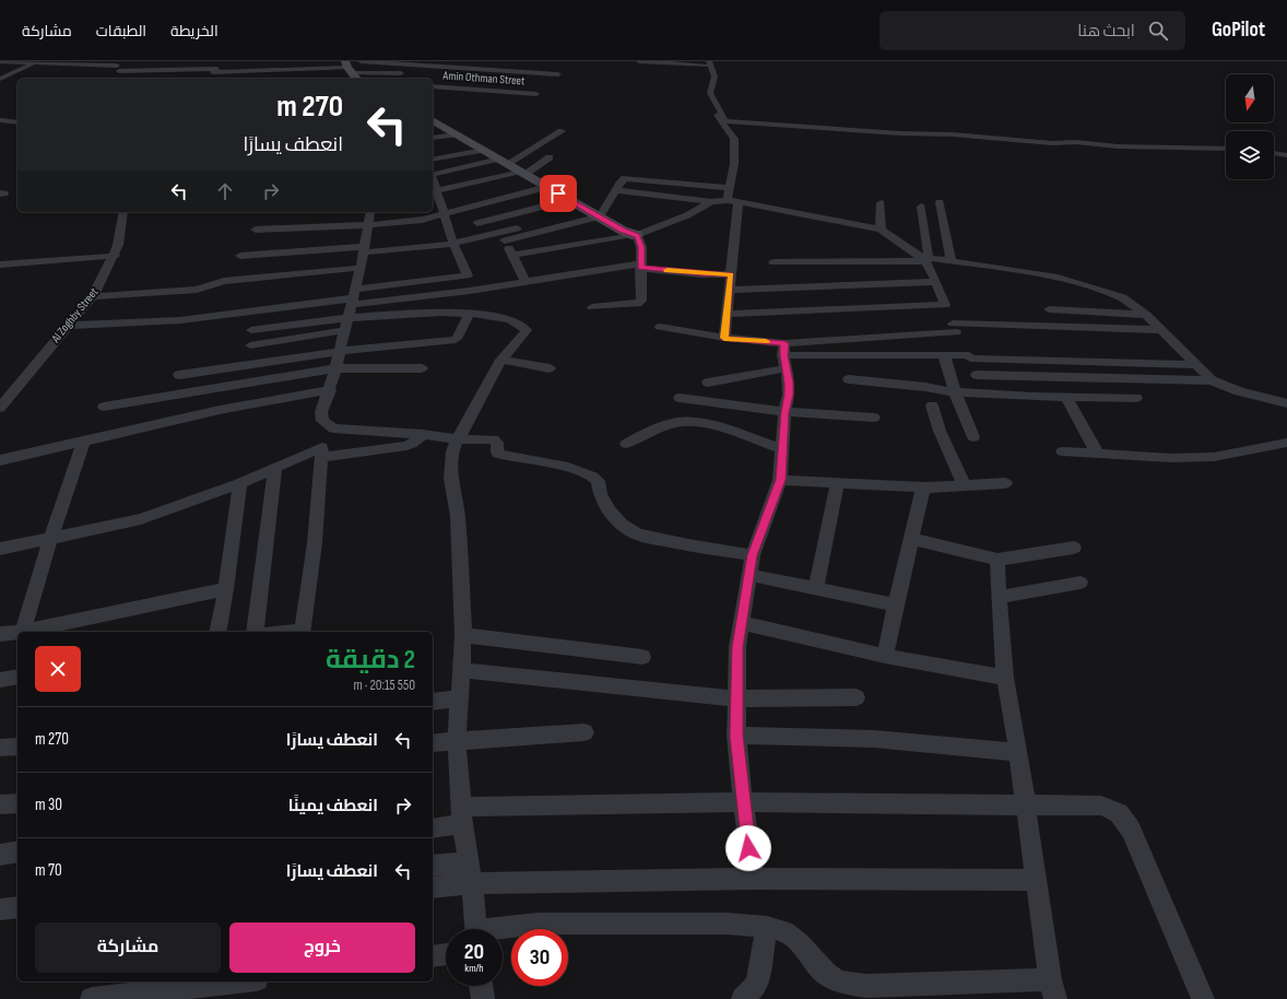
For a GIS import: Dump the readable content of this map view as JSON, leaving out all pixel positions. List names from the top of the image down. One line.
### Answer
{"streets":{"street":["Amin Othman Street","Al Zoghby Street"]},"north":"bottom","page":{"header":"GoPilot","search":"ابحث هنا","nav":["الخريطة","الطبقات","مشاركة"],"turn":["270 m","انعطف يسارًا"],"heading":["2 دقيقة","550 m · 20:15"],"list":[{"name":"انعطف يسارًا","value":"270 m"},{"name":"انعطف يمينًا","value":"30 m"},{"name":"انعطف يسارًا","value":"70 m"}],"buttons":["خروج","مشاركة"],"speed":"20 km/h","limit":"30"}}
